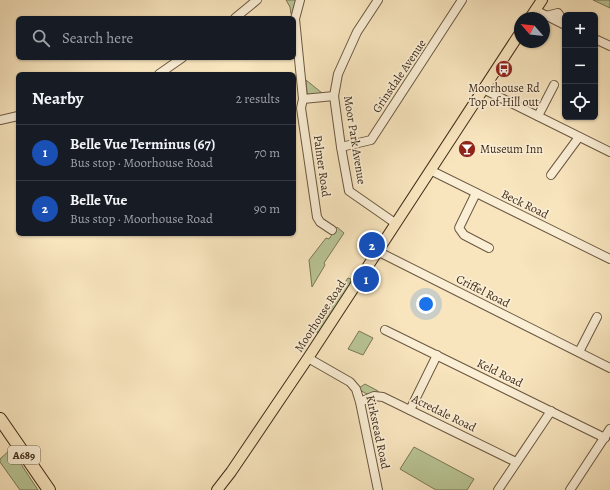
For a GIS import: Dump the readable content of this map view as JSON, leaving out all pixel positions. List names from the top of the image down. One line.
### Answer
{"streets":{"highway":["A689"],"main road":["Moorhouse Road"],"street":["Grinsdale Avenue","Moor Park Avenue","Palmer Road","Beck Road","Criffel Road","Keld Road","Acredale Road","Kirkstead Road"]},"crossings":[["Grinsdale Avenue","Moor Park Avenue"],["Moor Park Avenue","Moorhouse Road"],["Beck Road","Moorhouse Road"],["Criffel Road","Moorhouse Road"],["Moorhouse Road","Kirkstead Road"],["Acredale Road","Kirkstead Road"]],"places":{"bus stop":["Moorhouse Rd Top of Hill out"],"bar":["Museum Inn"]},"north":"top left","page":{"map_buttons":["+","−"],"search":"Search here","heading":["Nearby","2 results"],"list":[{"mark":"1","name":"Belle Vue Terminus (67)","note":"Bus stop · Moorhouse Road","value":"70 m"},{"mark":"2","name":"Belle Vue","note":"Bus stop · Moorhouse Road","value":"90 m"}],"pins":["2","1"]}}
